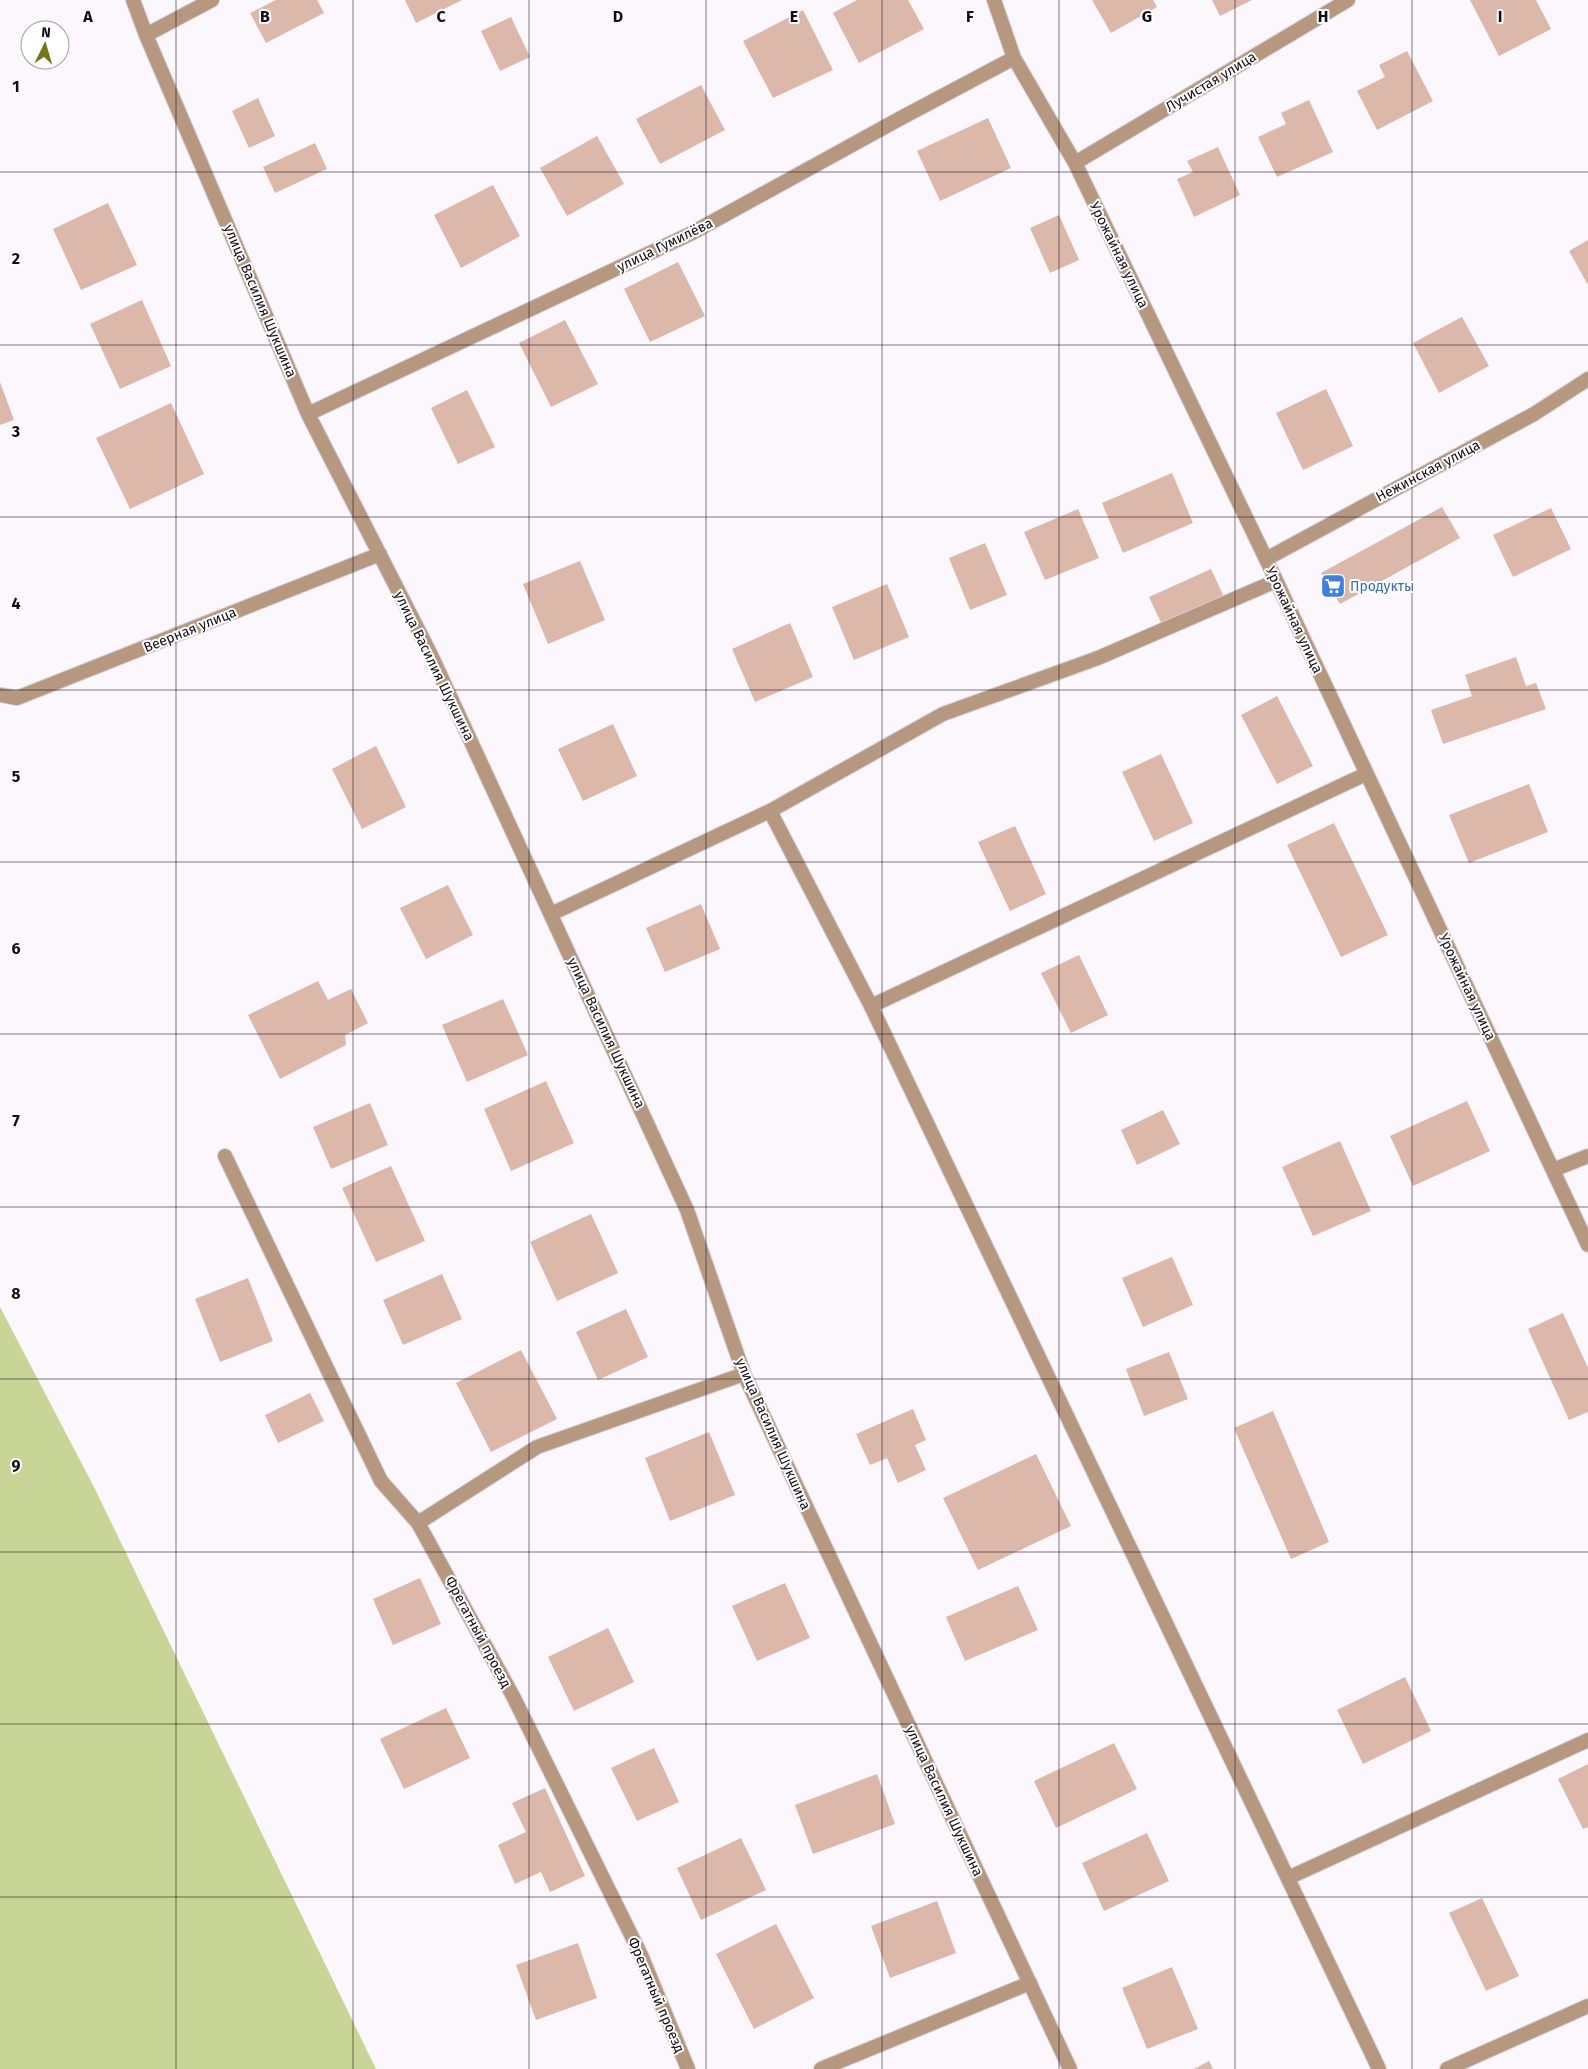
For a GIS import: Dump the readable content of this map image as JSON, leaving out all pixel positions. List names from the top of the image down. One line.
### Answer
{"streets":{"street":["Лучистая улица","улица Гумилёва","Урожайная улица","улица Василия Шукшина","Нежинская улица","Веерная улица","Фрегатный проезд"]},"crossings":[["Лучистая улица","Урожайная улица"],["улица Гумилёва","Урожайная улица"],["улица Гумилёва","улица Василия Шукшина"],["Урожайная улица","Нежинская улица"],["улица Василия Шукшина","Веерная улица"]],"places":{"supermarket":["Продукты"]},"north":"top","grid":{"columns":["A","B","C","D","E","F","G","H","I"],"rows":["1","2","3","4","5","6","7","8","9"]}}
